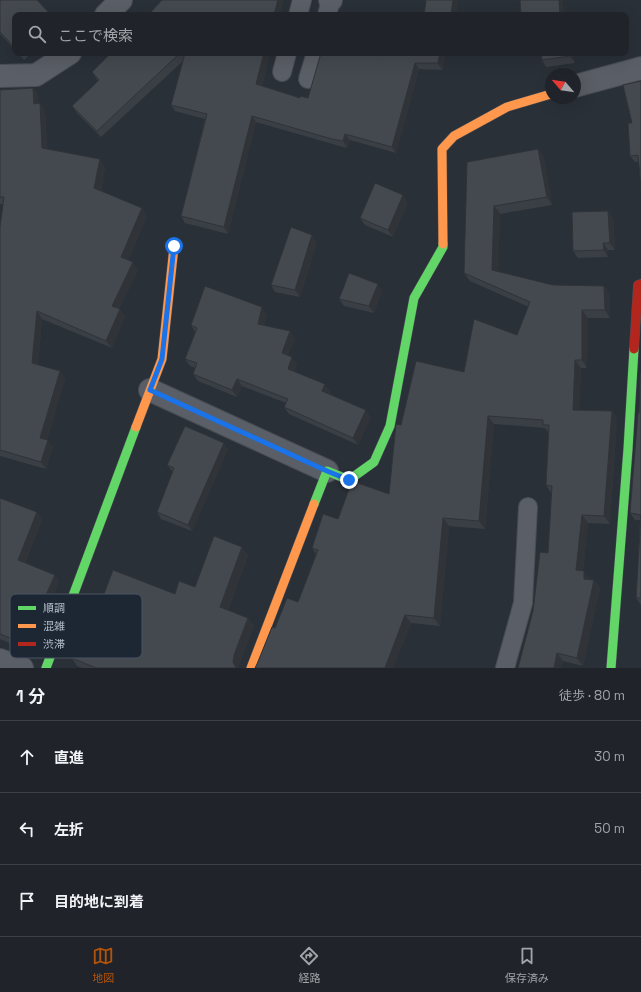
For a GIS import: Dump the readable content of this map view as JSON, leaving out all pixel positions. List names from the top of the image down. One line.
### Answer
{"legend":["順調","混雑","渋滞"],"north":"top left","page":{"search":"ここで検索","heading":["1 分","徒歩 · 80 m"],"list":[["直進","30 m"],["左折","50 m"],"目的地に到着"],"nav":["地図","経路","保存済み"]}}
